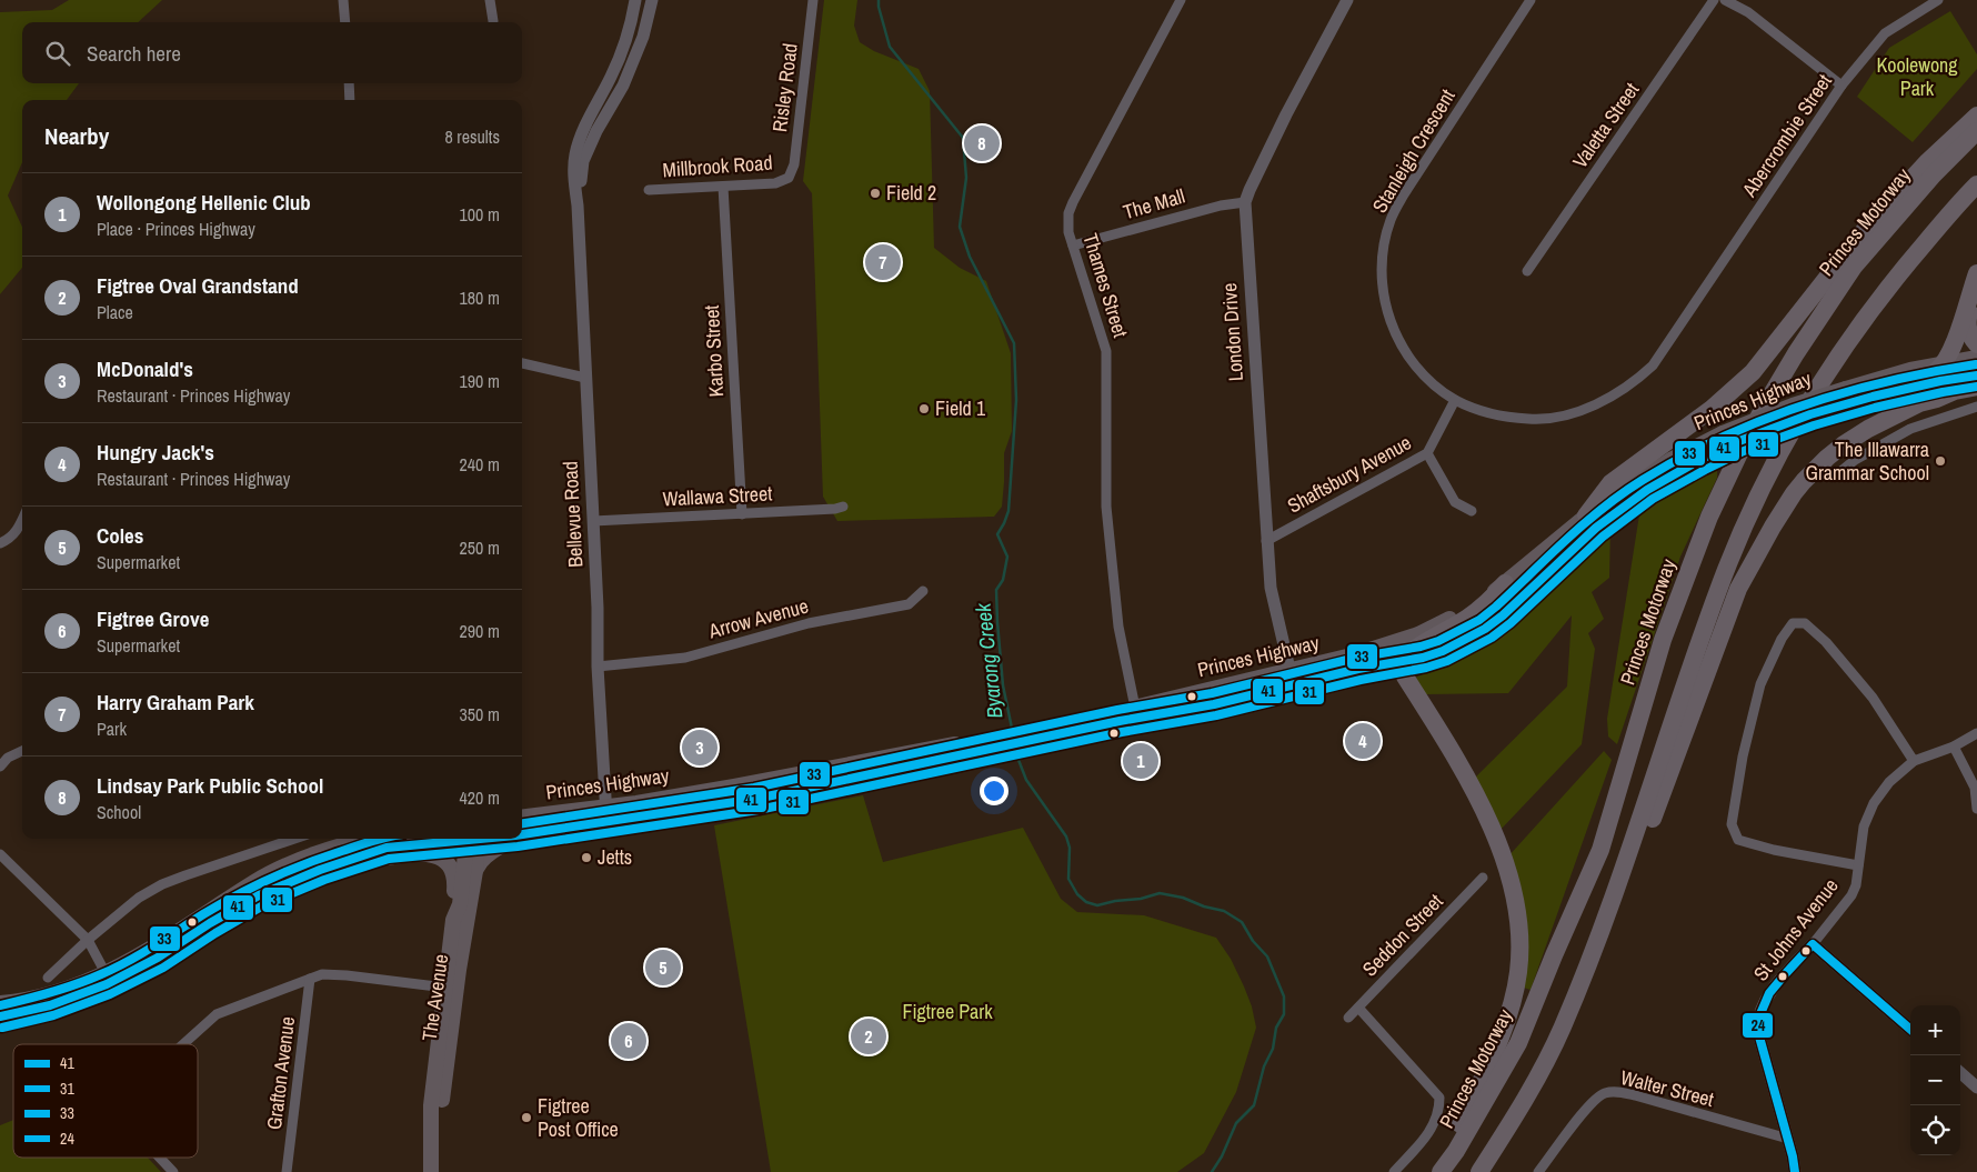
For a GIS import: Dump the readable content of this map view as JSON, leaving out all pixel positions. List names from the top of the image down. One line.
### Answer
{"streets":{"highway":["Princes Motorway"],"main road":["Princes Highway","The Avenue"],"street":["Risley Road","Valetta Street","Abercrombie Street","Stanleigh Crescent","Millbrook Road","The Mall","Thames Street","London Drive","Karbo Street","Shaftsbury Avenue","Wallawa Street","Bellevue Road","Arrow Avenue","St Johns Avenue","Seddon Street","Grafton Avenue","Walter Street"]},"crossings":[["Risley Road","Millbrook Road"],["Abercrombie Street","Stanleigh Crescent"],["Stanleigh Crescent","Shaftsbury Avenue"],["Millbrook Road","Karbo Street"],["The Mall","Thames Street"],["The Mall","London Drive"],["Thames Street","Princes Highway"],["London Drive","Princes Highway"],["London Drive","Shaftsbury Avenue"],["Karbo Street","Wallawa Street"],["Princes Highway","Bellevue Road"],["Wallawa Street","Bellevue Road"],["Bellevue Road","Arrow Avenue"],["St Johns Avenue","Walter Street"]],"water":["Byarong Creek"],"parks":["Koolewong Park","Figtree Park"],"places":["Field 2","Field 1","The Illawarra Grammar School","Jetts","Figtree Post Office"],"lines":["transit line 33","transit line 41","transit line 31","transit line 24"],"legend":["41","31","33","24"],"page":{"search":"Search here","heading":["Nearby","8 results"],"pins":["8","7","4","3","1","5","2","6"],"list":[{"mark":"1","name":"Wollongong Hellenic Club","note":"Place · Princes Highway","value":"100 m"},{"mark":"2","name":"Figtree Oval Grandstand","note":"Place","value":"180 m"},{"mark":"3","name":"McDonald's","note":"Restaurant · Princes Highway","value":"190 m"},{"mark":"4","name":"Hungry Jack's","note":"Restaurant · Princes Highway","value":"240 m"},{"mark":"5","name":"Coles","note":"Supermarket","value":"250 m"},{"mark":"6","name":"Figtree Grove","note":"Supermarket","value":"290 m"},{"mark":"7","name":"Harry Graham Park","note":"Park","value":"350 m"},{"mark":"8","name":"Lindsay Park Public School","note":"School","value":"420 m"}],"map_buttons":["+","−"]}}
